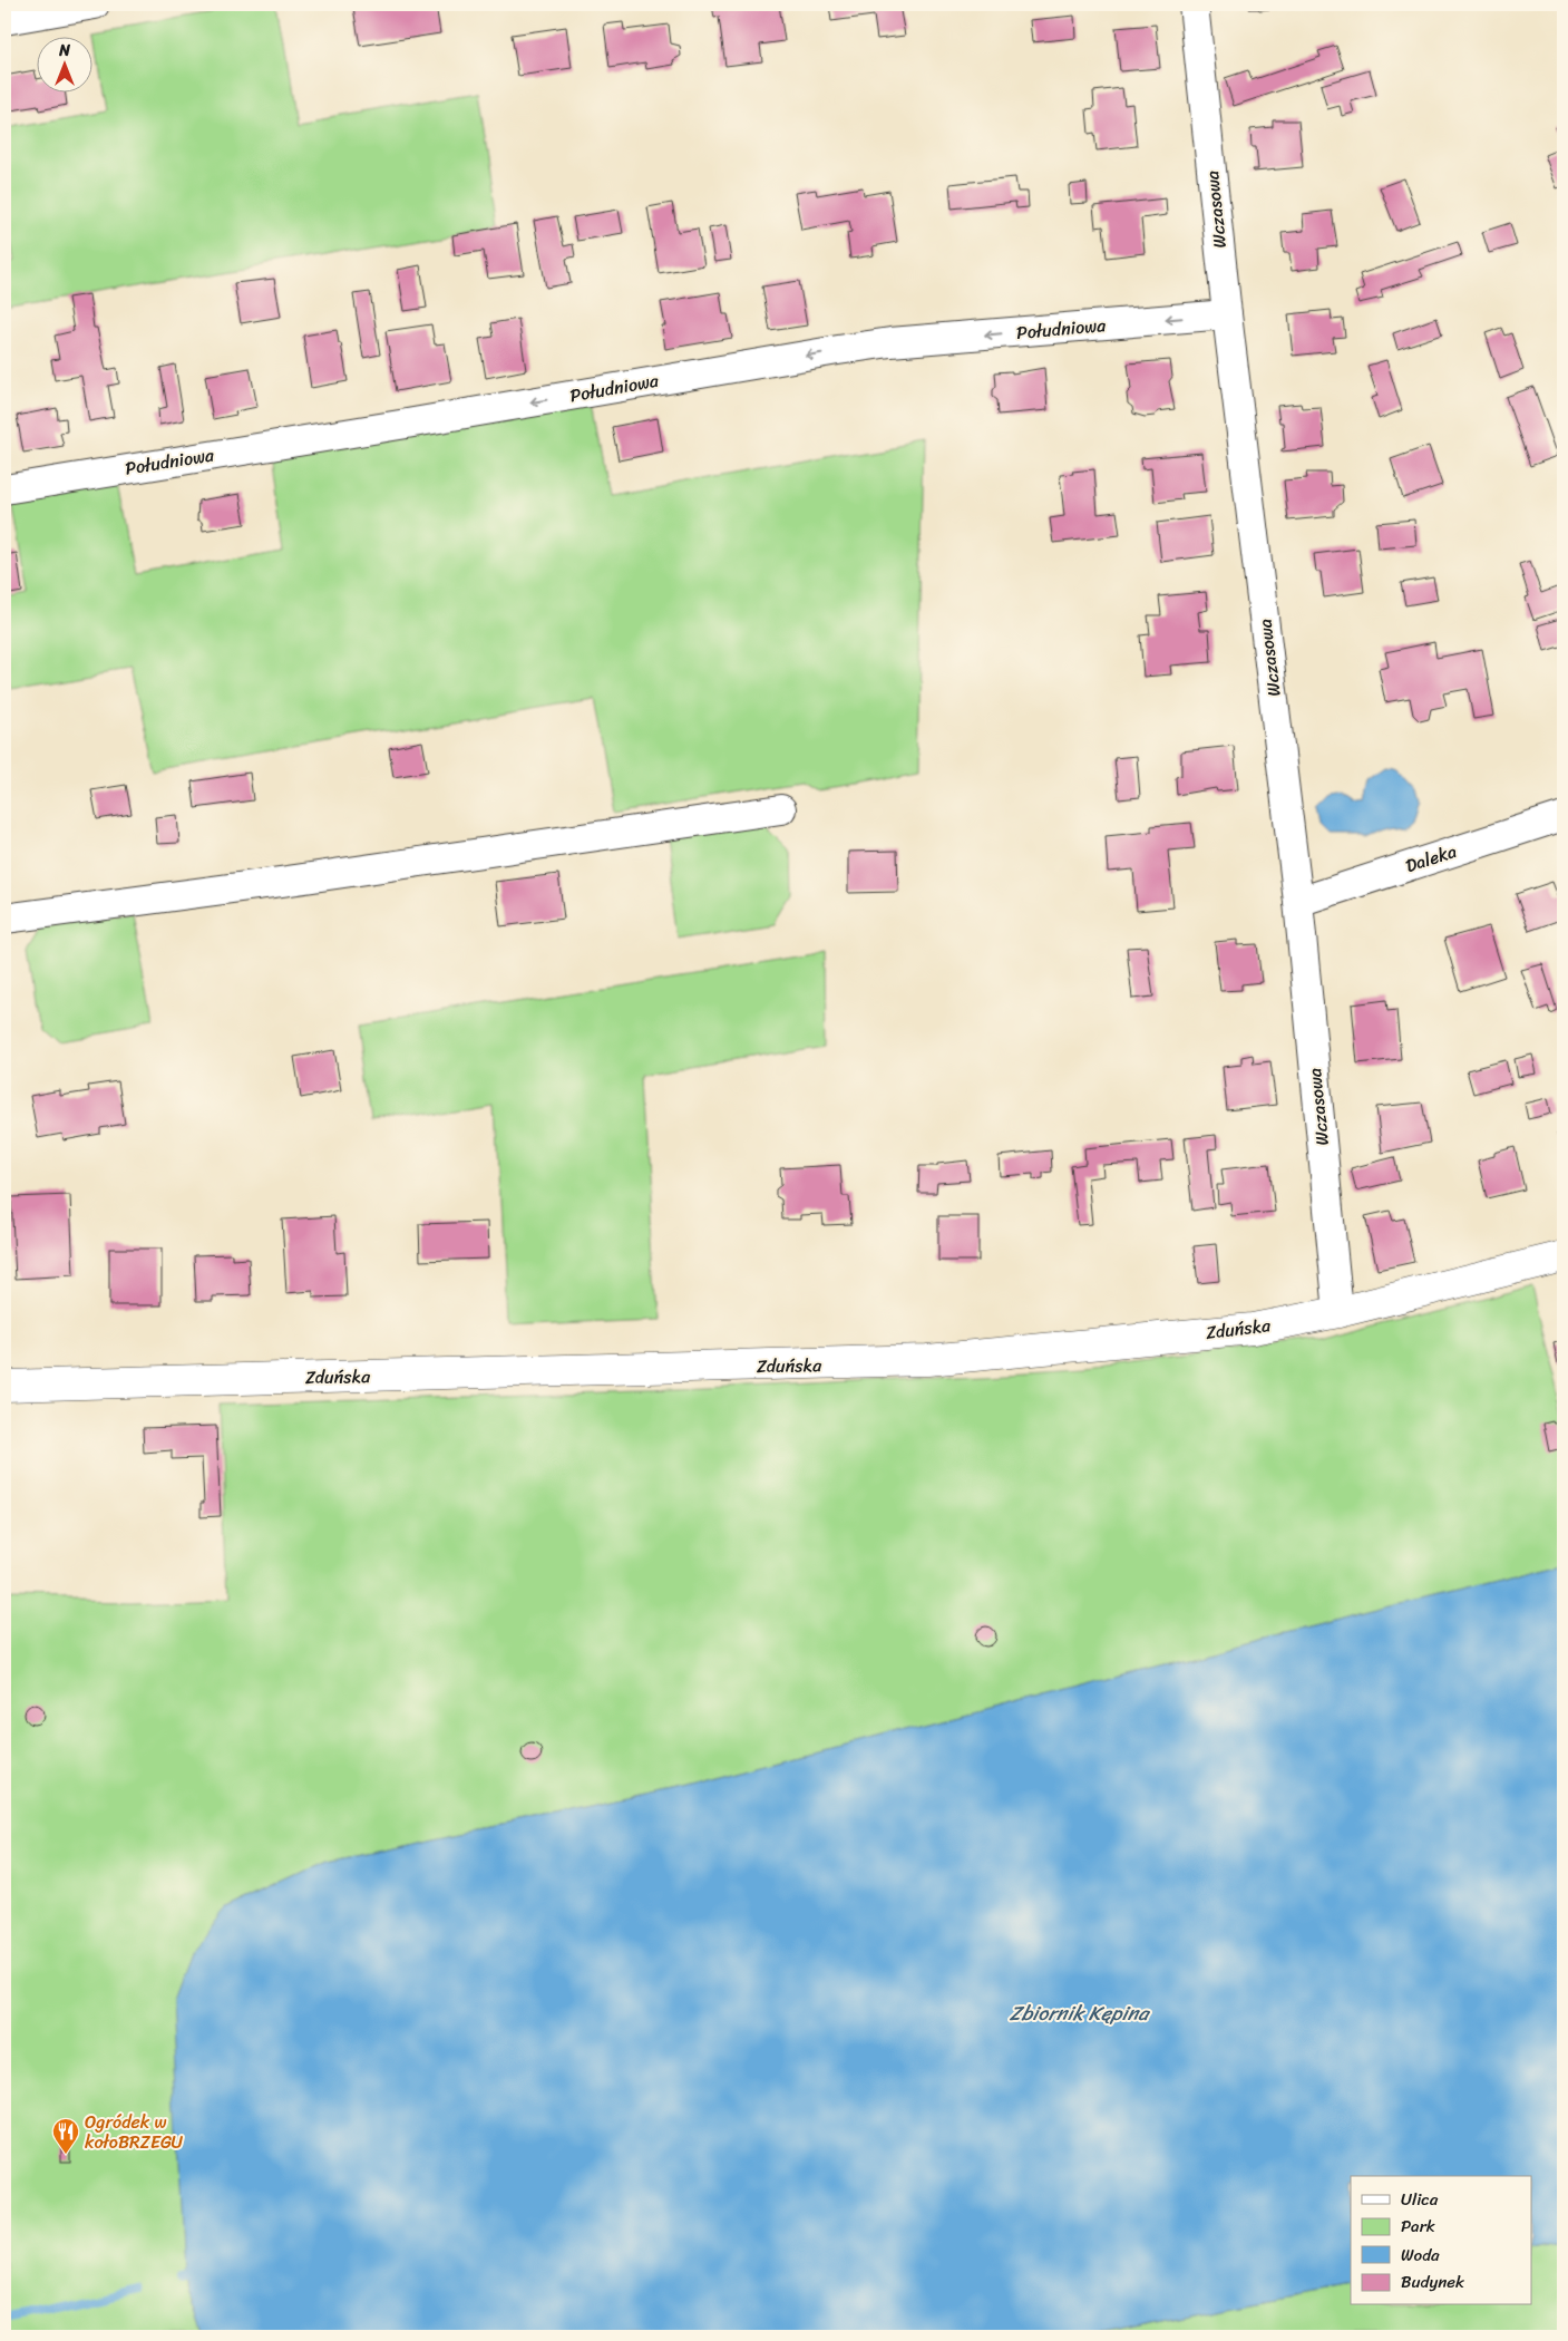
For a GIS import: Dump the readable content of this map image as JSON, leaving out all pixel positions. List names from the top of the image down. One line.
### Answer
{"streets":{"street":["Wczasowa","Południowa","Daleka","Zduńska"]},"crossings":[["Wczasowa","Południowa"],["Wczasowa","Daleka"],["Wczasowa","Zduńska"]],"one_way":["Południowa"],"water":["Zbiornik Kępina"],"places":{"restaurant":["Ogródek w kołoBRZEGU"]},"legend":["Ulica","Park","Woda","Budynek"],"north":"top"}
